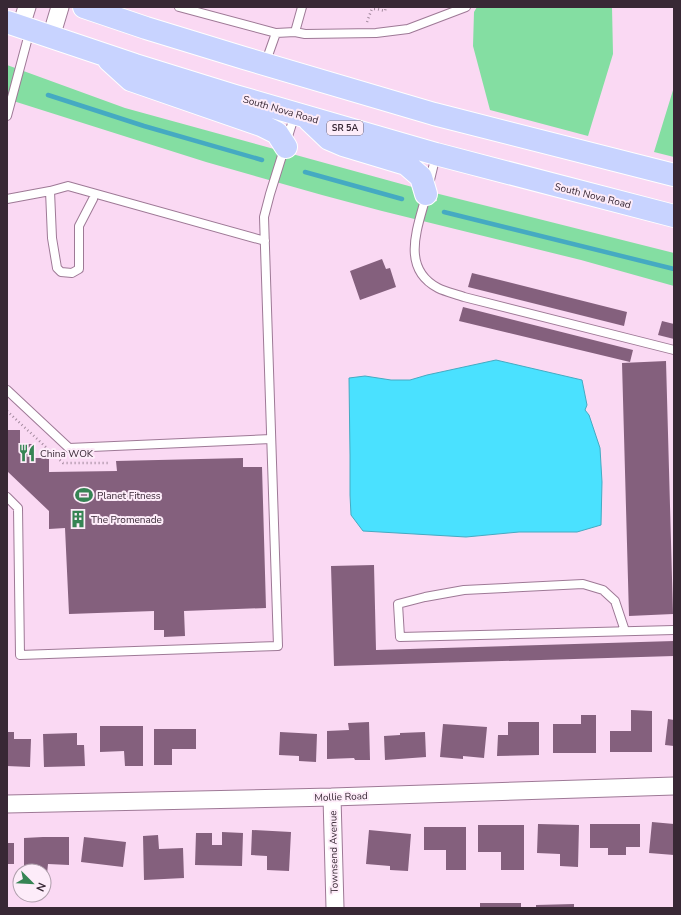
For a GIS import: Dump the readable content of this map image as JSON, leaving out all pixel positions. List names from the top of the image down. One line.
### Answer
{"streets":{"main road":["South Nova Road","SR 5A"],"street":["Mollie Road","Townsend Avenue"]},"crossings":[["Mollie Road","Townsend Avenue"]],"places":{"restaurant":["China WOK"],"sports":["Planet Fitness"],"building":["The Promenade"]},"north":"bottom right"}
